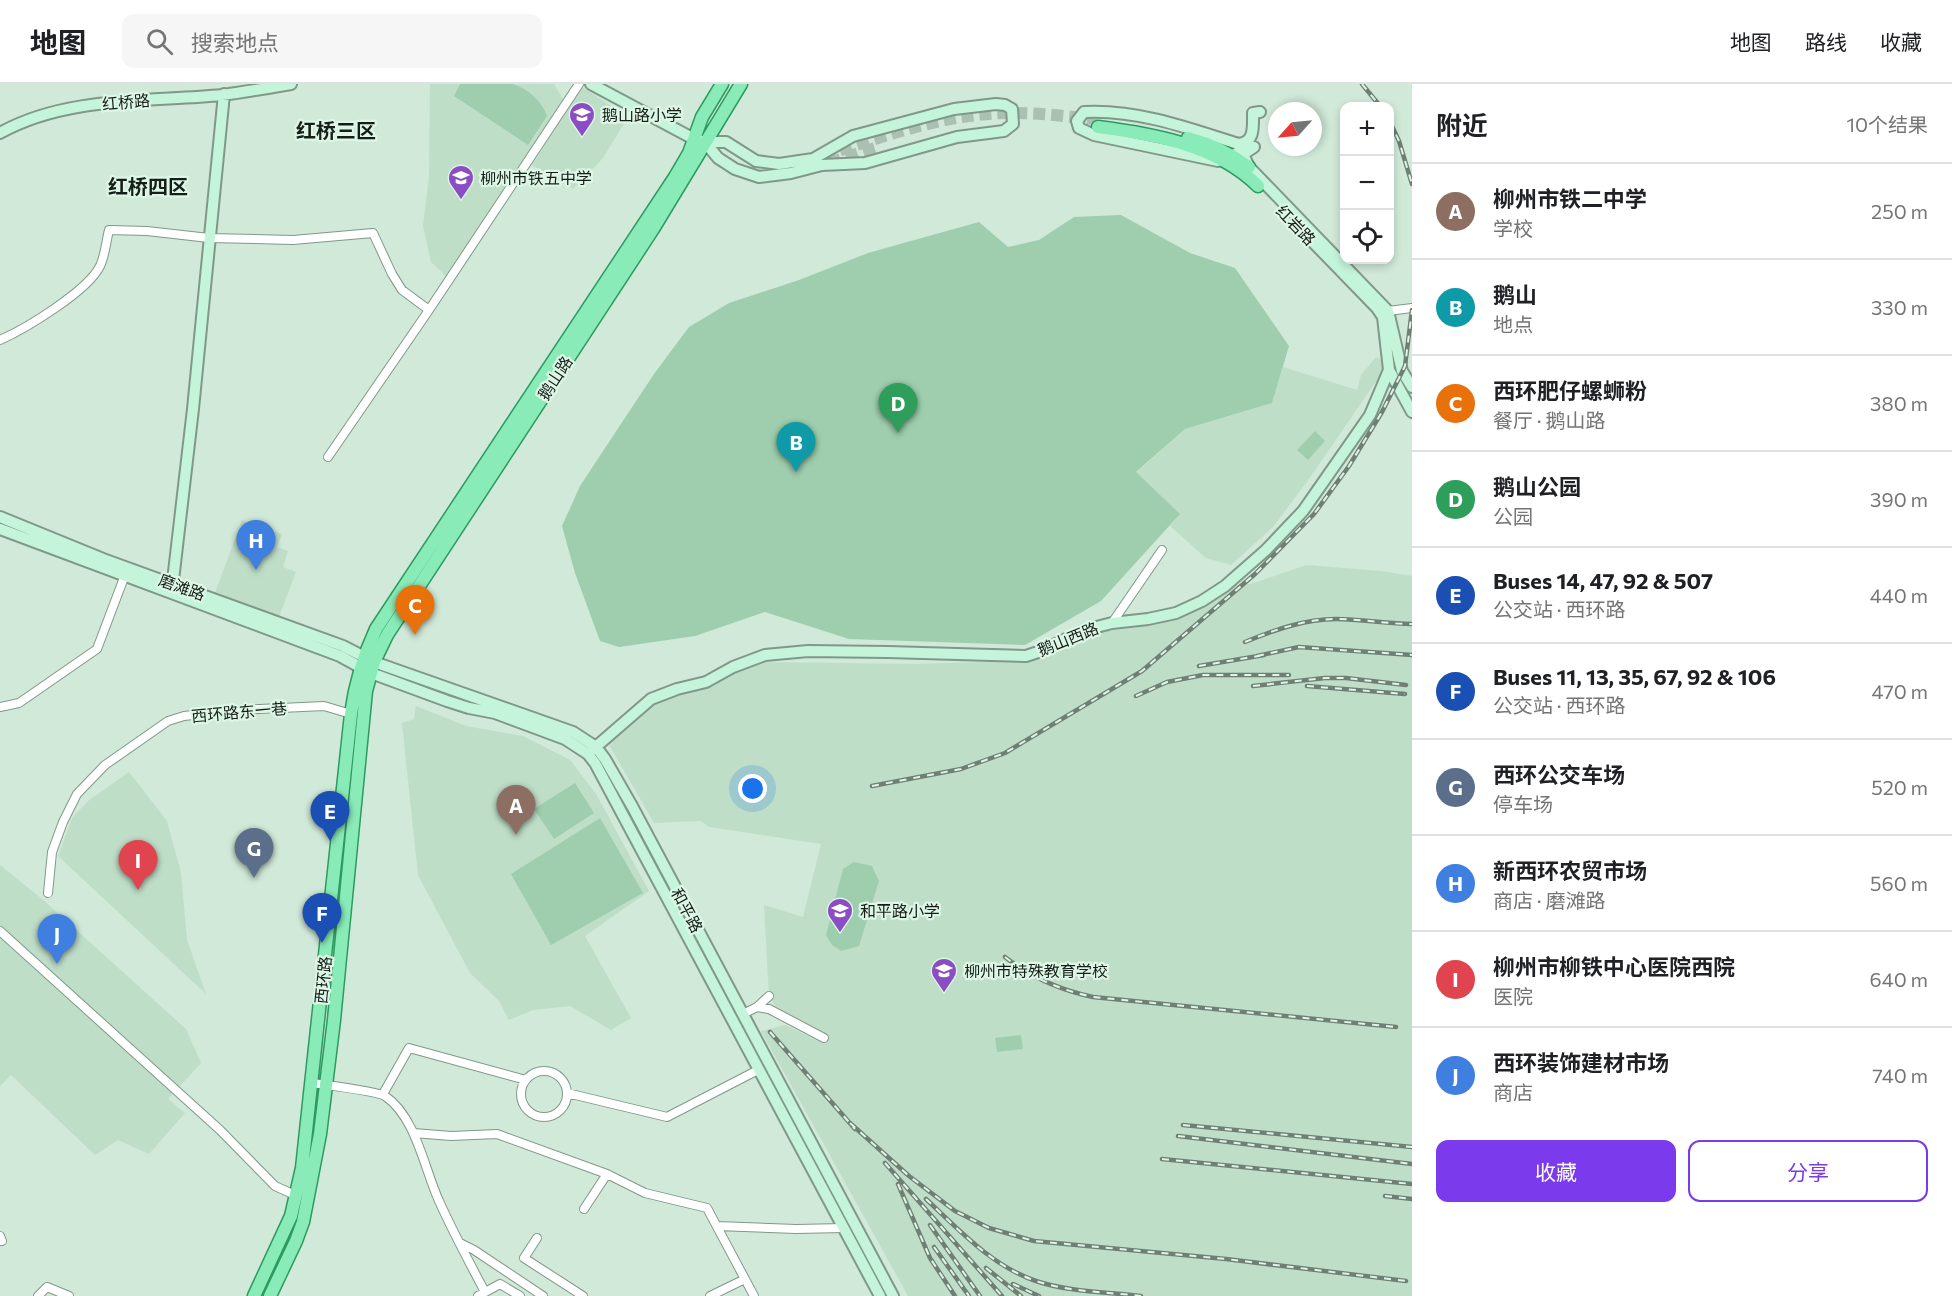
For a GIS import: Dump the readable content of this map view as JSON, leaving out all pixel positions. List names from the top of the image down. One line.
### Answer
{"streets":{"main road":["红岩路","鹅山路","西环路"],"street":["红桥路","磨滩路","鹅山西路","西环路东一巷","和平路"]},"crossings":[["鹅山路","磨滩路"],["鹅山路","和平路"],["鹅山路","西环路"],["磨滩路","和平路"],["磨滩路","西环路"],["鹅山西路","和平路"],["西环路东一巷","西环路"],["和平路","西环路"]],"districts":["红桥三区","红桥四区"],"places":{"school or university":["鹅山路小学","柳州市铁五中学","和平路小学","柳州市特殊教育学校"]},"north":"bottom left","page":{"header":"地图","search":"搜索地点","nav":["地图","路线","收藏"],"heading":["附近","10个结果"],"map_buttons":["+","−"],"list":[{"mark":"A","name":"柳州市铁二中学","note":"学校","value":"250 m"},{"mark":"B","name":"鹅山","note":"地点","value":"330 m"},{"mark":"C","name":"西环肥仔螺蛳粉","note":"餐厅 · 鹅山路","value":"380 m"},{"mark":"D","name":"鹅山公园","note":"公园","value":"390 m"},{"mark":"E","name":"Buses 14, 47, 92 & 507","note":"公交站 · 西环路","value":"440 m"},{"mark":"F","name":"Buses 11, 13, 35, 67, 92 & 106","note":"公交站 · 西环路","value":"470 m"},{"mark":"G","name":"西环公交车场","note":"停车场","value":"520 m"},{"mark":"H","name":"新西环农贸市场","note":"商店 · 磨滩路","value":"560 m"},{"mark":"I","name":"柳州市柳铁中心医院西院","note":"医院","value":"640 m"},{"mark":"J","name":"西环装饰建材市场","note":"商店","value":"740 m"}],"pins":["D","B","H","C","A","E","G","I","F","J"],"buttons":["收藏","分享"]}}
